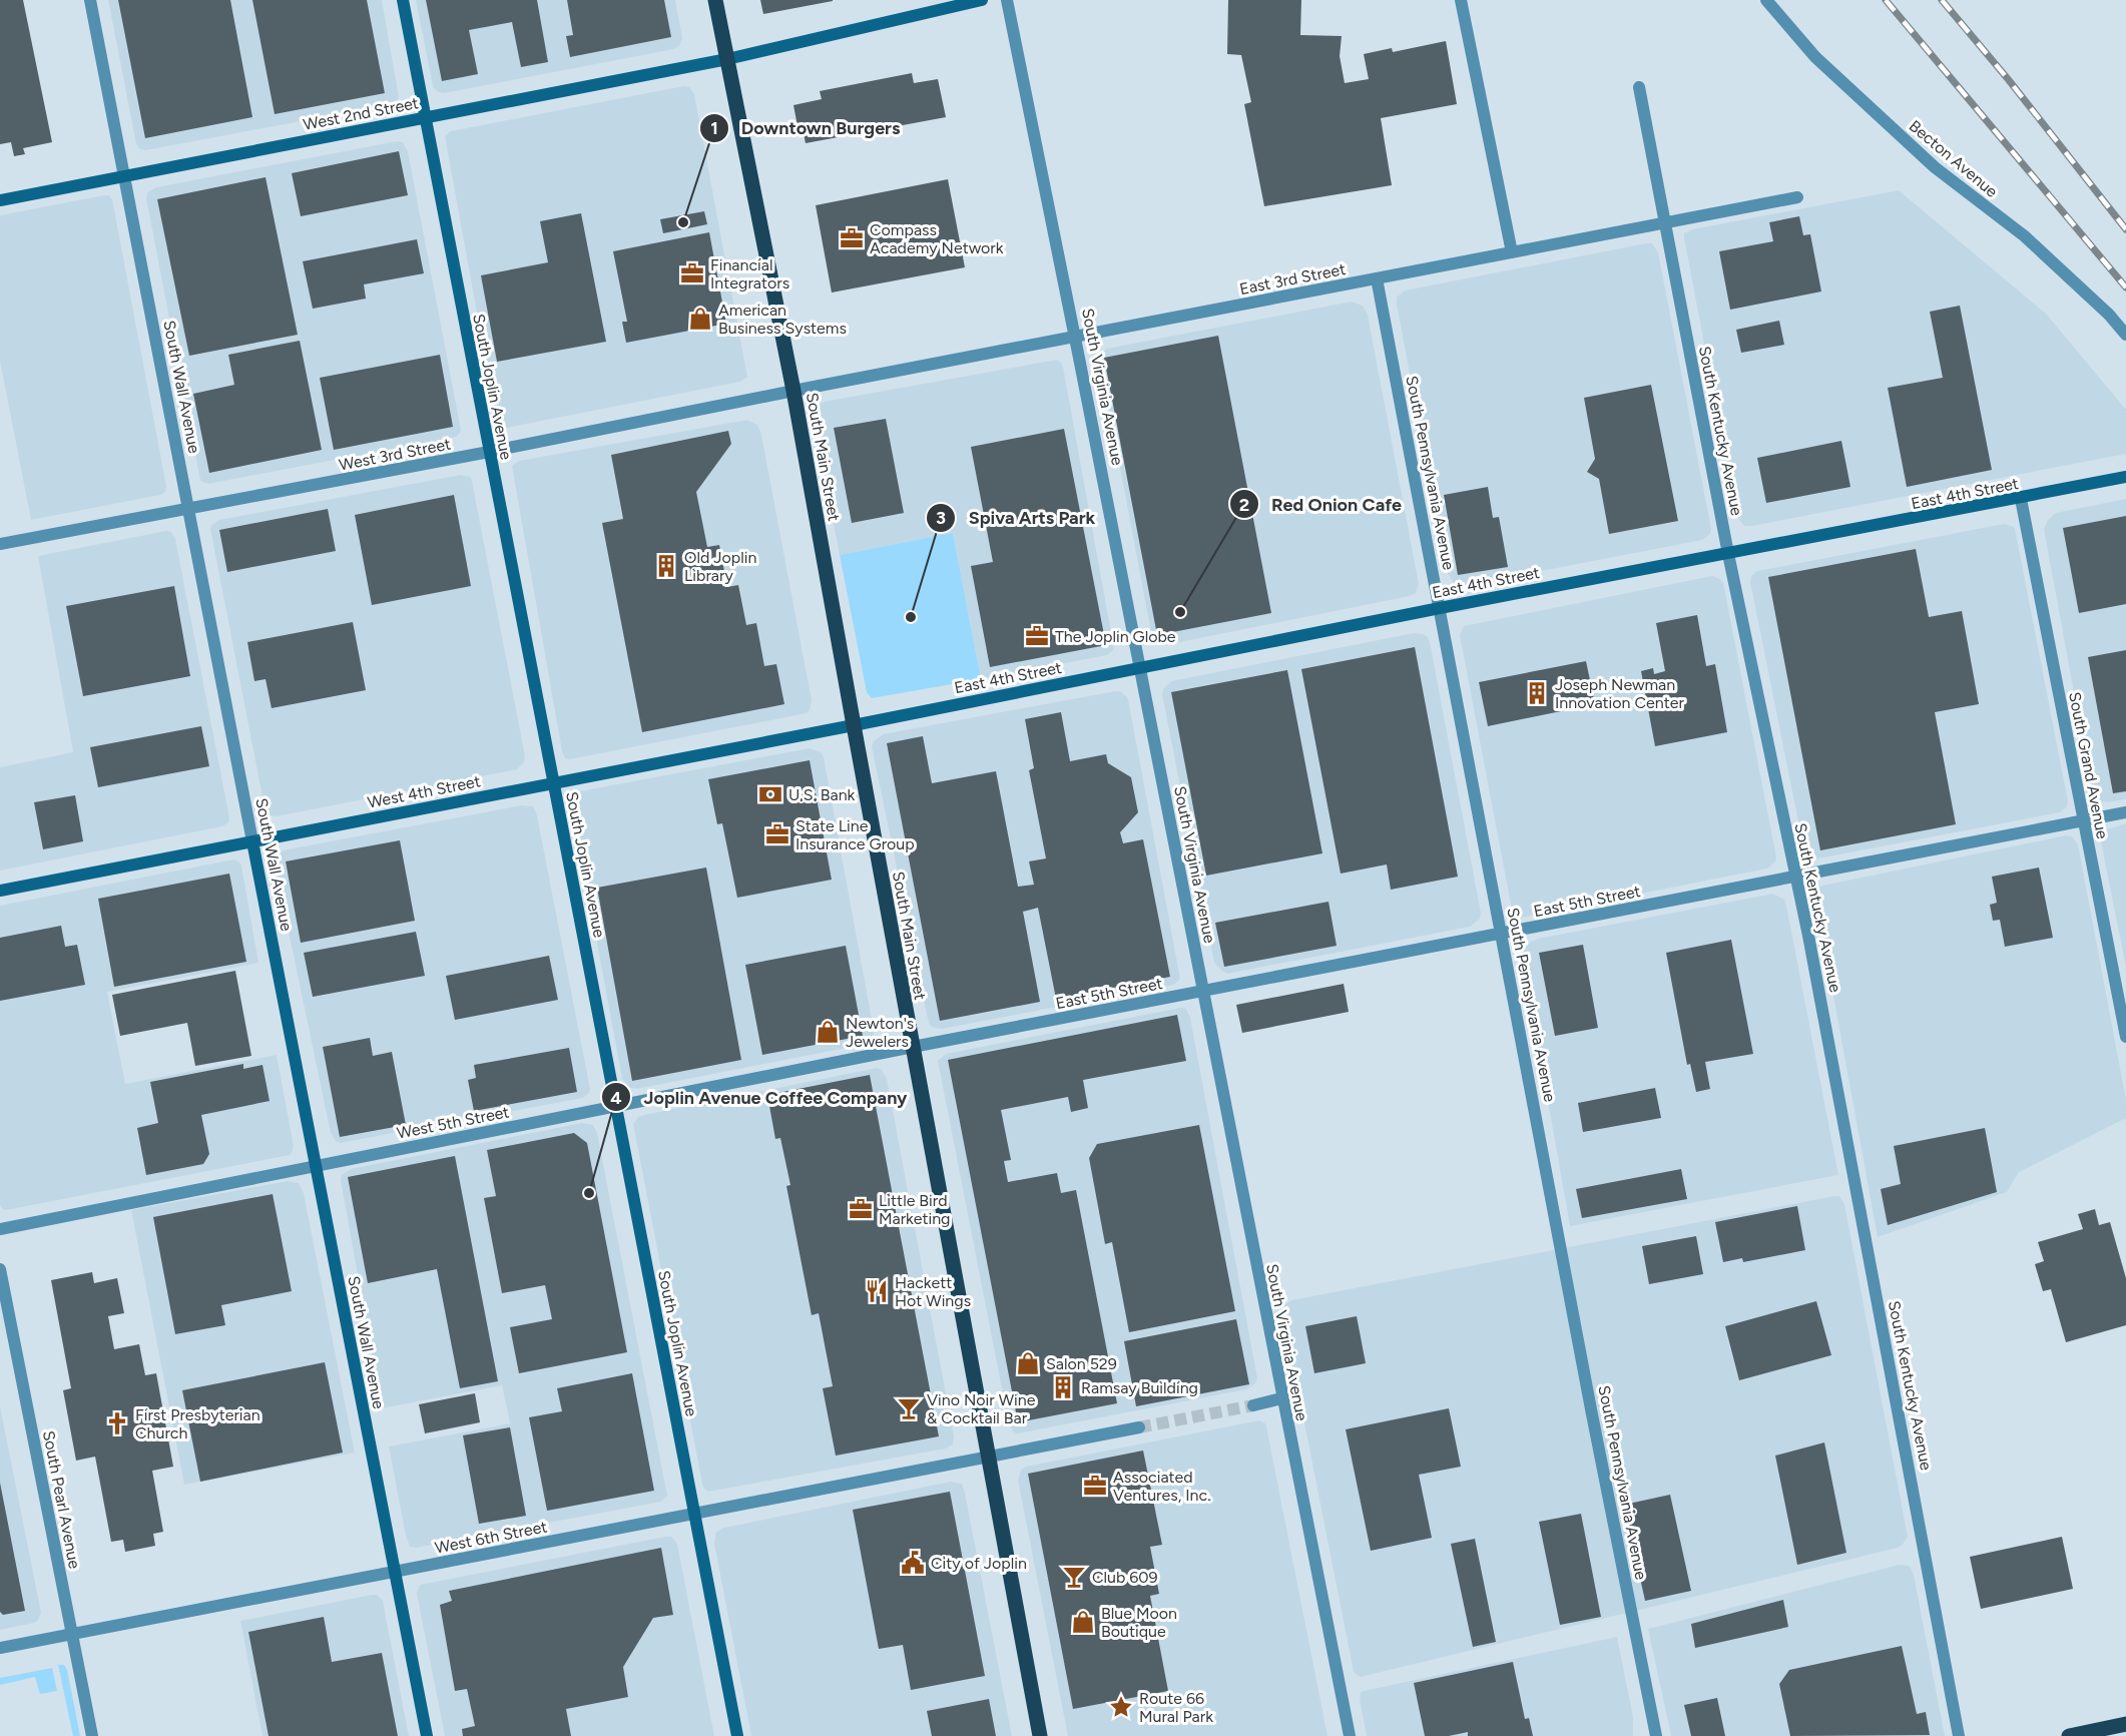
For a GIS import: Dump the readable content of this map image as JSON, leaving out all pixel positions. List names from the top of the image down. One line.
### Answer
{"streets":{"main road":["South Main Street"],"street":["West 2nd Street","Becton Avenue","East 3rd Street","South Wall Avenue","South Joplin Avenue","South Virginia Avenue","South Kentucky Avenue","West 3rd Street","South Pennsylvania Avenue","East 4th Street","South Grand Avenue","West 4th Street","East 5th Street","West 5th Street","South Pearl Avenue","West 6th Street"]},"crossings":[["West 2nd Street","South Wall Avenue"],["West 2nd Street","South Joplin Avenue"],["West 2nd Street","South Main Street"],["East 3rd Street","South Virginia Avenue"],["East 3rd Street","South Kentucky Avenue"],["East 3rd Street","West 3rd Street"],["East 3rd Street","South Main Street"],["East 3rd Street","South Pennsylvania Avenue"],["South Wall Avenue","West 3rd Street"],["South Wall Avenue","West 4th Street"],["South Wall Avenue","West 5th Street"],["South Wall Avenue","West 6th Street"],["South Joplin Avenue","West 3rd Street"],["South Joplin Avenue","West 4th Street"],["South Joplin Avenue","West 5th Street"],["South Joplin Avenue","West 6th Street"],["South Virginia Avenue","East 4th Street"],["South Virginia Avenue","East 5th Street"],["South Kentucky Avenue","East 4th Street"],["South Kentucky Avenue","East 5th Street"],["West 3rd Street","South Main Street"],["South Main Street","East 4th Street"],["South Main Street","West 4th Street"],["South Main Street","East 5th Street"],["South Main Street","West 5th Street"],["South Main Street","West 6th Street"],["South Pennsylvania Avenue","East 4th Street"],["South Pennsylvania Avenue","East 5th Street"],["East 4th Street","South Grand Avenue"],["East 4th Street","West 4th Street"],["South Grand Avenue","East 5th Street"],["East 5th Street","West 5th Street"],["South Pearl Avenue","West 6th Street"]],"places":{"other":["Downtown Burgers","Red Onion Cafe","Spiva Arts Park","Joplin Avenue Coffee Company"],"office":["Compass Academy Network","Financial Integrators","The Joplin Globe","State Line Insurance Group","Little Bird Marketing","Associated Ventures, Inc."],"shop":["American Business Systems","Newton's Jewelers","Salon 529","Blue Moon Boutique"],"building":["Old Joplin Library","Joseph Newman Innovation Center","Ramsay Building"],"bank":["U.S. Bank"],"restaurant":["Hackett Hot Wings"],"bar":["Vino Noir Wine & Cocktail Bar","Club 609"],"church":["First Presbyterian Church"],"public building":["City of Joplin"],"place":["Route 66 Mural Park"]}}
